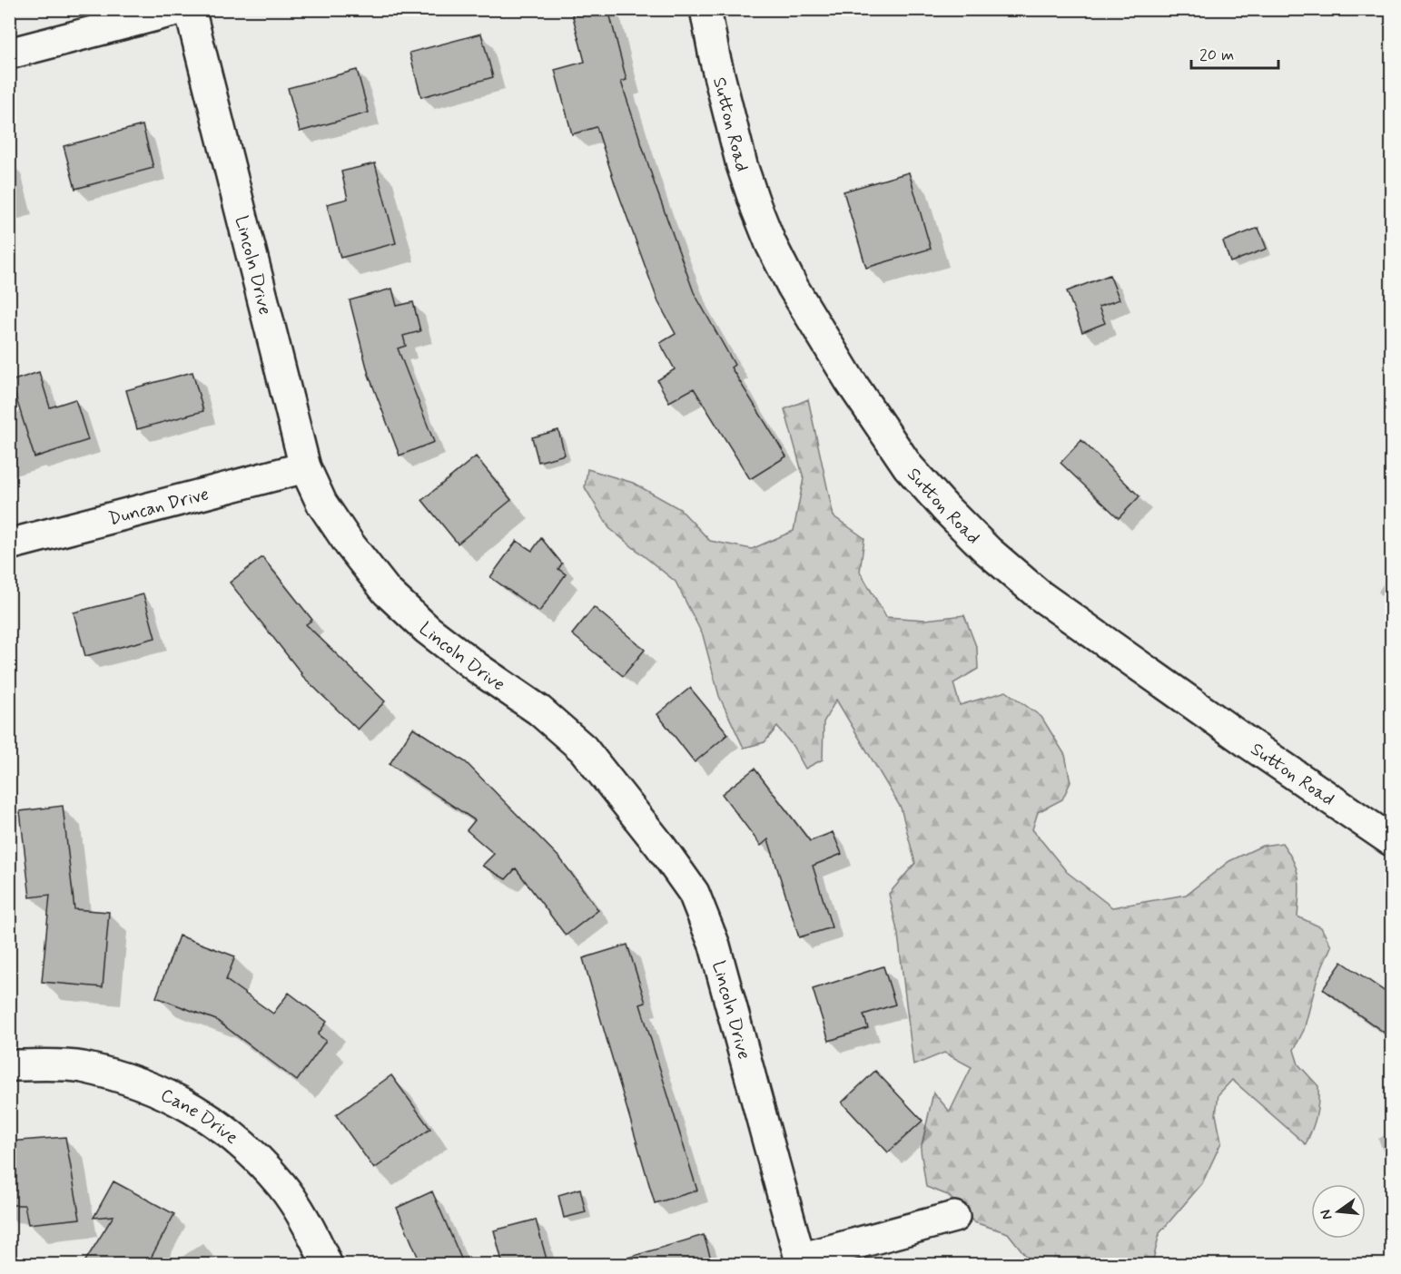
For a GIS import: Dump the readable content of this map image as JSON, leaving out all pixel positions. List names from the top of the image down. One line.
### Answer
{"streets":{"street":["Sutton Road","Lincoln Drive","Duncan Drive","Cane Drive"]},"crossings":[["Lincoln Drive","Duncan Drive"]],"scale_bar":"20 m","north":"left"}
